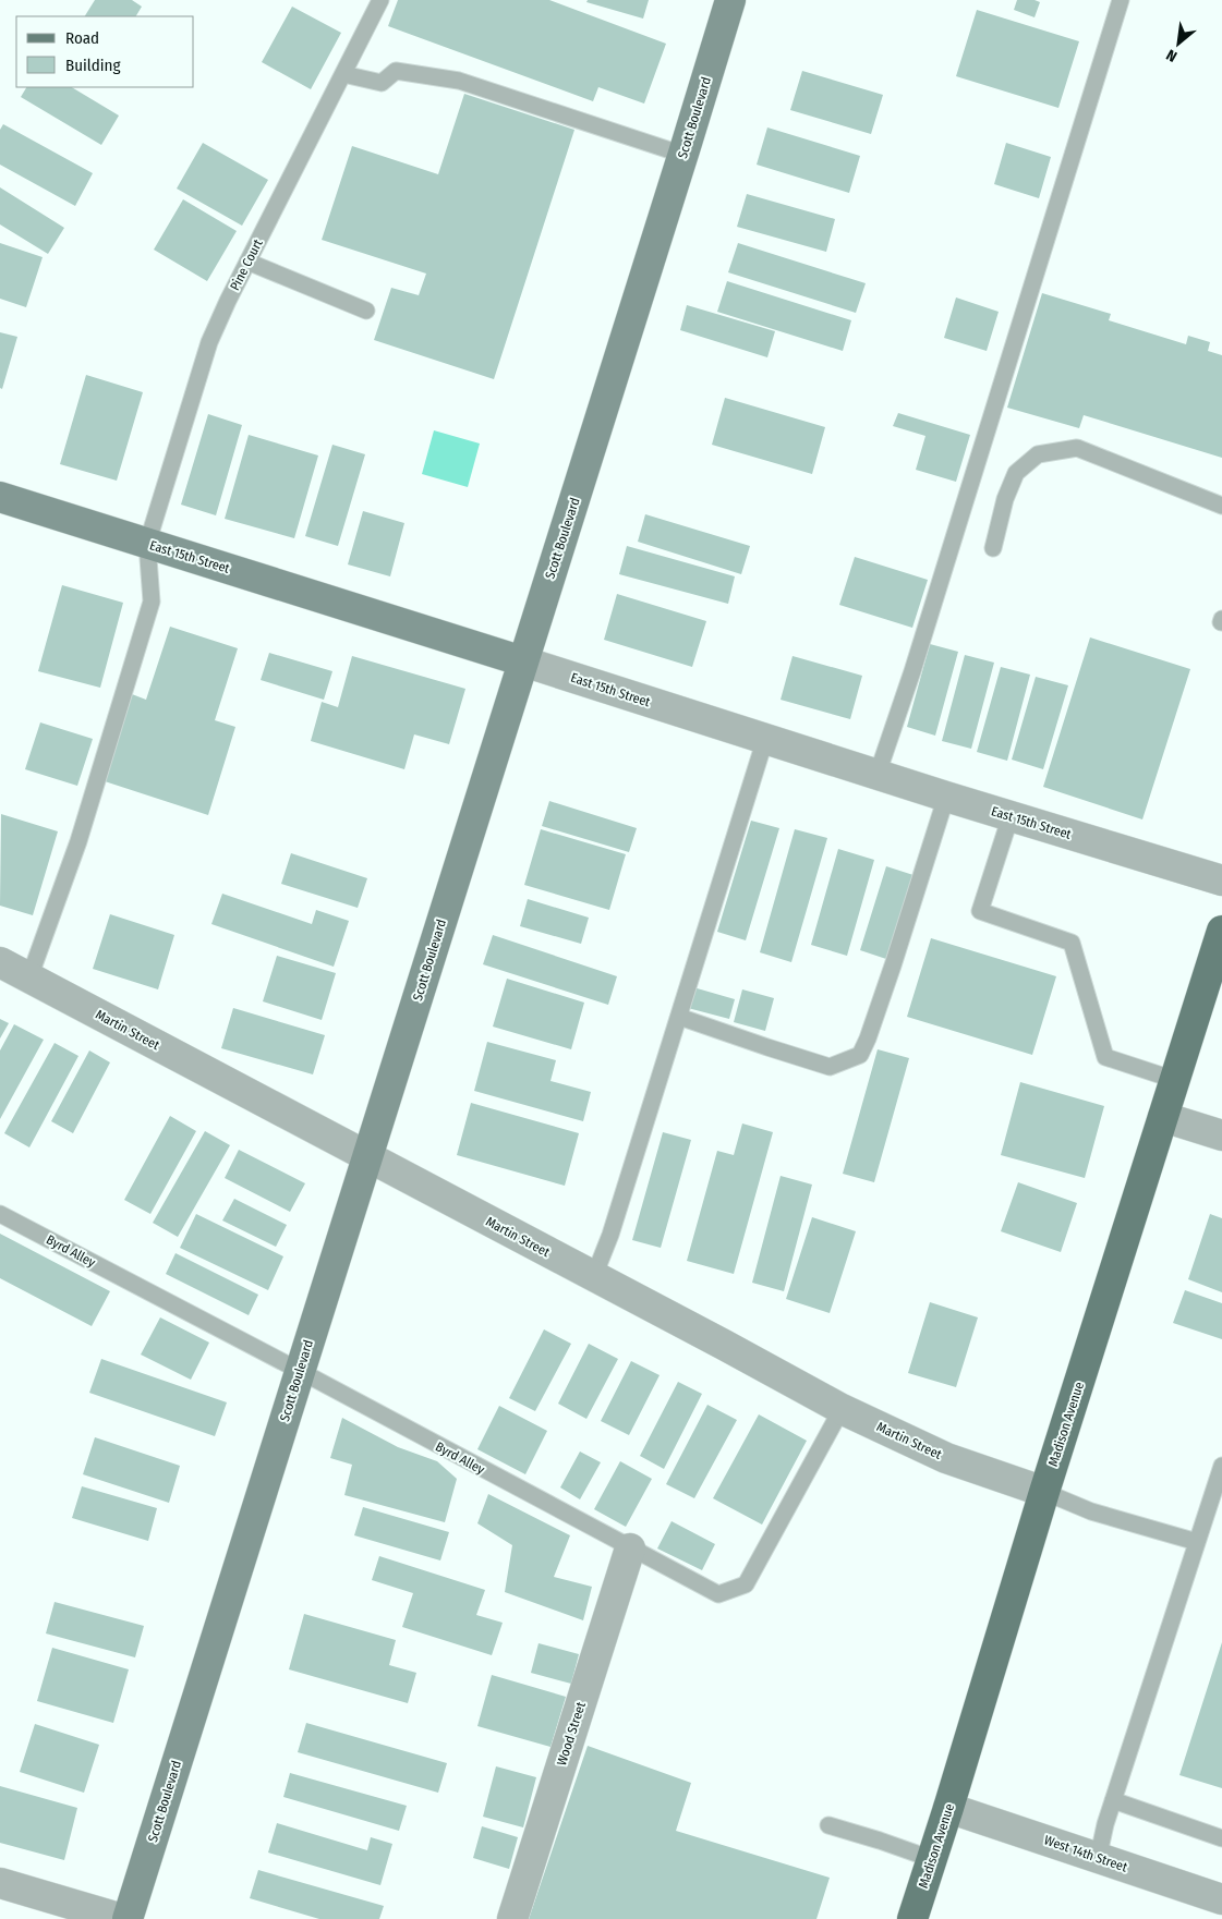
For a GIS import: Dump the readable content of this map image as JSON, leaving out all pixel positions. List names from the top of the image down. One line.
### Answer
{"streets":{"main road":["Scott Boulevard","East 15th Street","Madison Avenue"],"street":["Martin Street","Wood Street","West 14th Street"],"lane":["Pine Court","Byrd Alley"]},"crossings":[["Scott Boulevard","East 15th Street"],["Scott Boulevard","Martin Street"],["Scott Boulevard","Byrd Alley"],["Pine Court","East 15th Street"],["Martin Street","Byrd Alley"],["Martin Street","Madison Avenue"],["Byrd Alley","Wood Street"],["Madison Avenue","West 14th Street"]],"legend":["Road","Building"],"north":"bottom left"}
